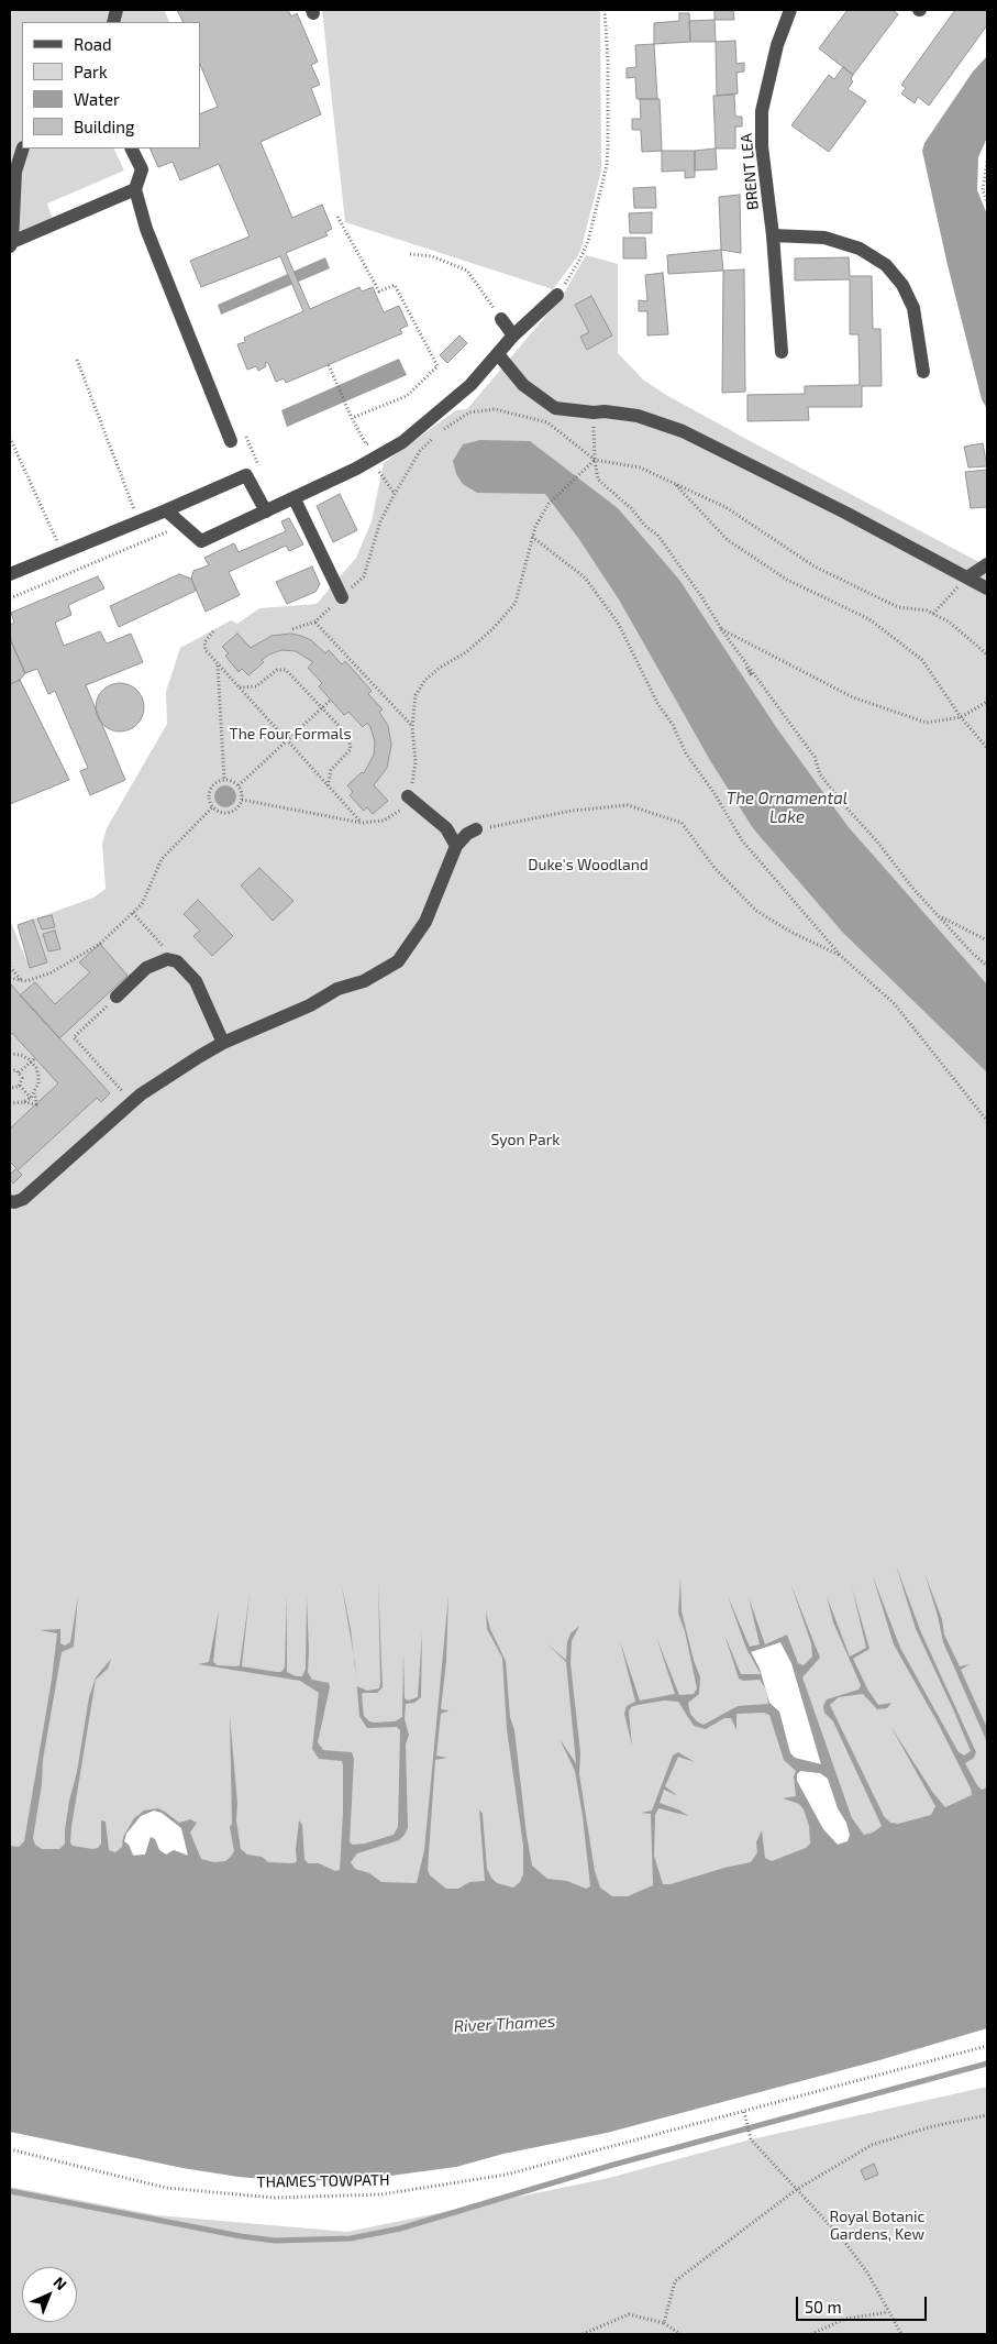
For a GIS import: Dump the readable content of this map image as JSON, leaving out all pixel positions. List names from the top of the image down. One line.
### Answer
{"streets":{"street":["BRENT LEA"],"path":["THAMES TOWPATH"]},"water":["The Ornamental Lake","River Thames"],"parks":["The Four Formals","Duke's Woodland","Syon Park","Royal Botanic Gardens, Kew"],"legend":["Road","Park","Water","Building"],"scale_bar":"50 m","north":"top right"}
